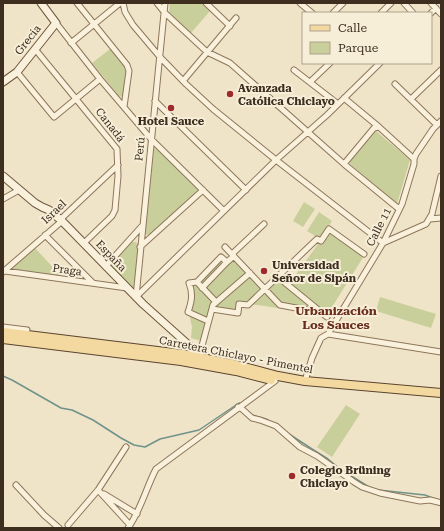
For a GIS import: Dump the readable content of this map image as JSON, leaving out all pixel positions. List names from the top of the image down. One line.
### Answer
{"streets":{"main road":["Carretera Chiclayo - Pimentel"],"street":["Grecia","Canadá","Perú","Israel","Calle 11","España","Praga"]},"crossings":[["Grecia","Canadá"],["Canadá","Israel"],["Canadá","España"],["Perú","España"],["Israel","España"],["Israel","Praga"],["Calle 11","Carretera Chiclayo - Pimentel"],["España","Praga"],["España","Carretera Chiclayo - Pimentel"]],"districts":["Urbanización Los Sauces"],"places":["Avanzada Católica Chiclayo","Hotel Sauce","Universidad Señor de Sipán","Colegio Brüning Chiclayo"],"legend":["Calle","Parque"]}
